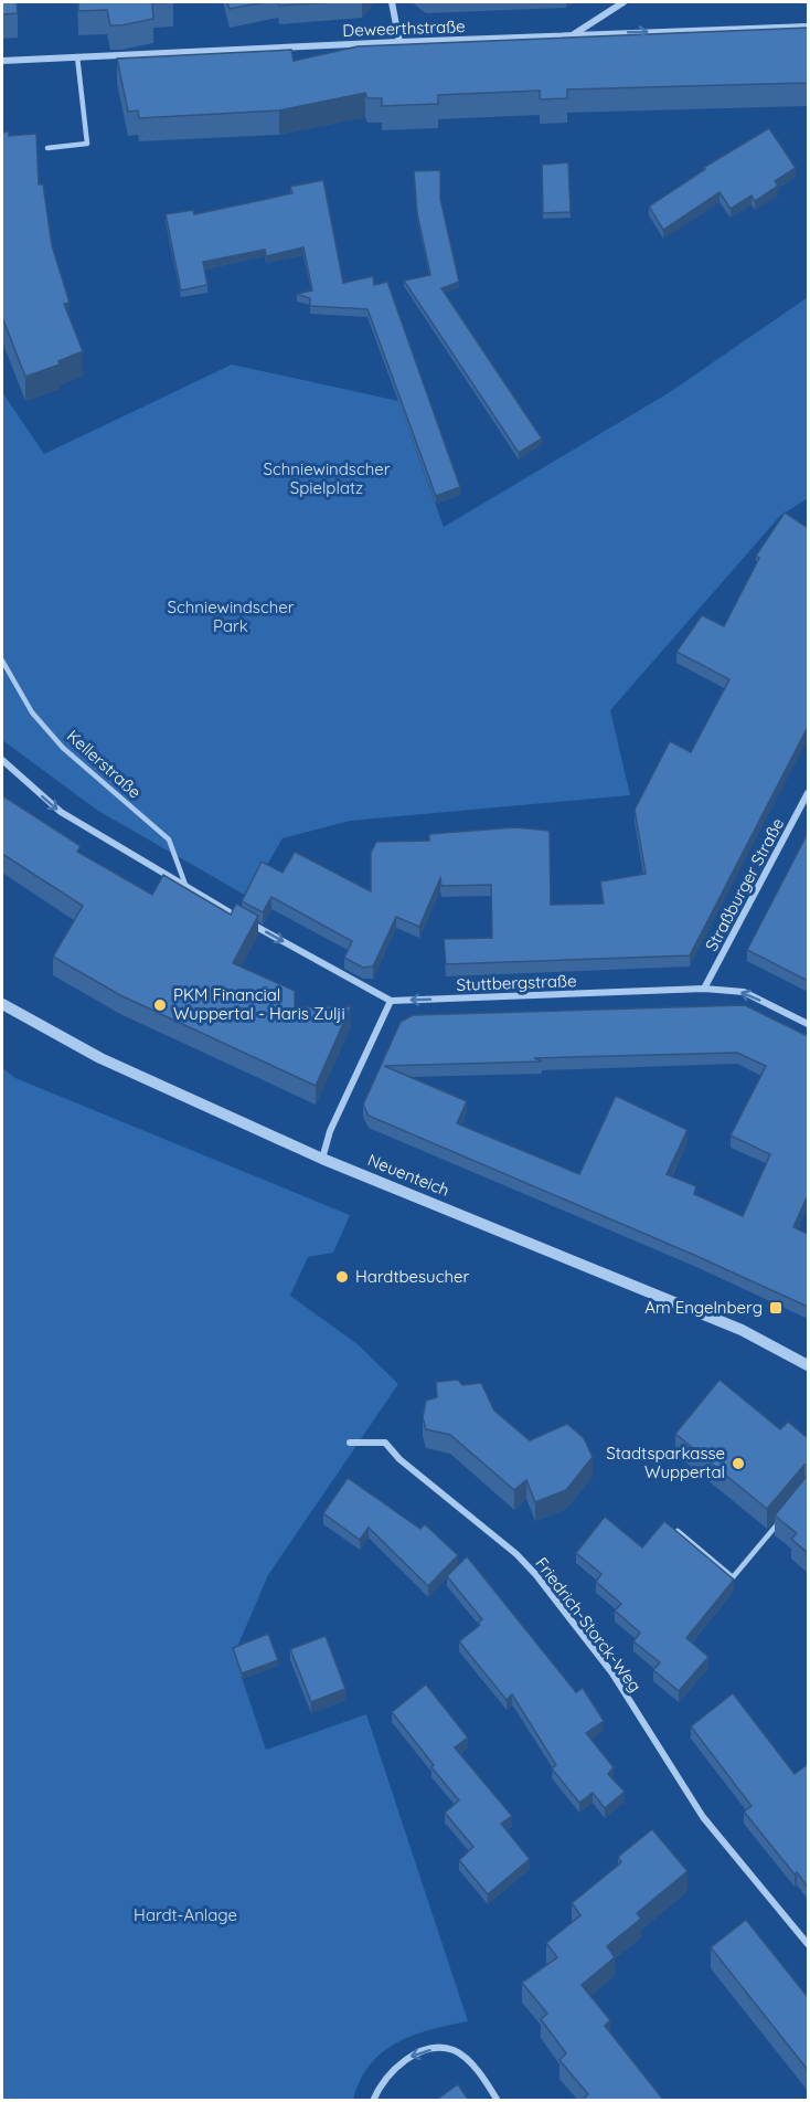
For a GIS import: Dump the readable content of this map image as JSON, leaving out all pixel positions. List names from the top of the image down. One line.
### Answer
{"streets":{"street":["Deweerthstraße","Straßburger Straße","Stuttbergstraße","Neuenteich","Friedrich-Storck-Weg"],"lane":["Kellerstraße"]},"crossings":[["Straßburger Straße","Stuttbergstraße"]],"one_way":["Stuttbergstraße"],"parks":["Schniewindscher Spielplatz","Schniewindscher Park","Hardt-Anlage"],"places":{"other":["PKM Financial Wuppertal - Haris Zulji","Hardtbesucher","Stadtsparkasse Wuppertal"],"transit":["Am Engelnberg"]}}
